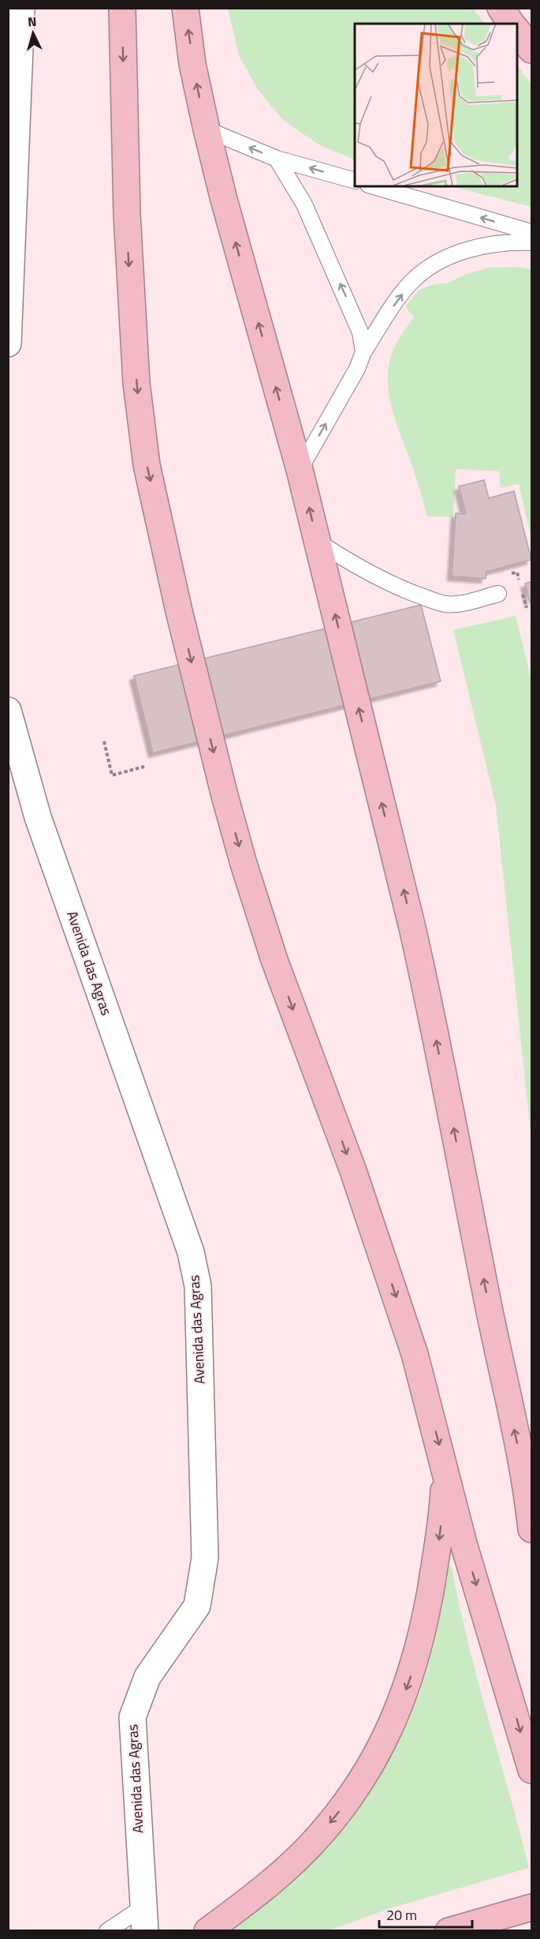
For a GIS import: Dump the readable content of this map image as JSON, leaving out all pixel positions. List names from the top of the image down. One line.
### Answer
{"streets":{"street":["Avenida das Agras"]},"scale_bar":"20 m","north":"top"}
